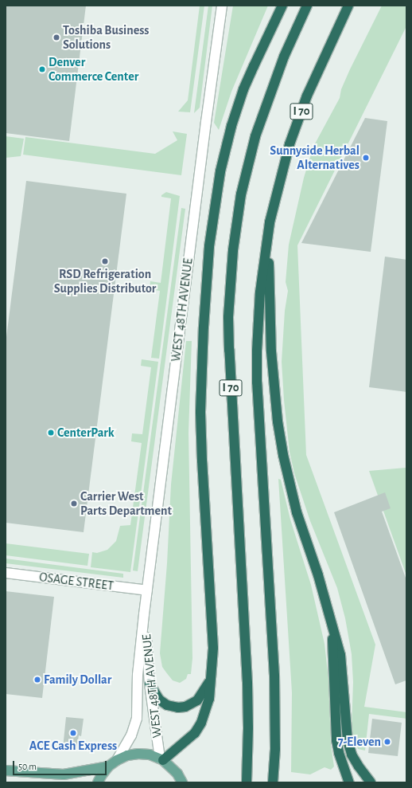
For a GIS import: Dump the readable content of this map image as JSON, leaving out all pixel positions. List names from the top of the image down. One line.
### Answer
{"streets":{"highway":["I 70"],"street":["WEST 48TH AVENUE","OSAGE STREET"]},"crossings":[["WEST 48TH AVENUE","OSAGE STREET"]],"places":["Toshiba Business Solutions","Denver Commerce Center","Sunnyside Herbal Alternatives","RSD Refrigeration Supplies Distributor","CenterPark","Carrier West Parts Department","Family Dollar","ACE Cash Express","7-Eleven"],"scale_bar":"50 m"}
